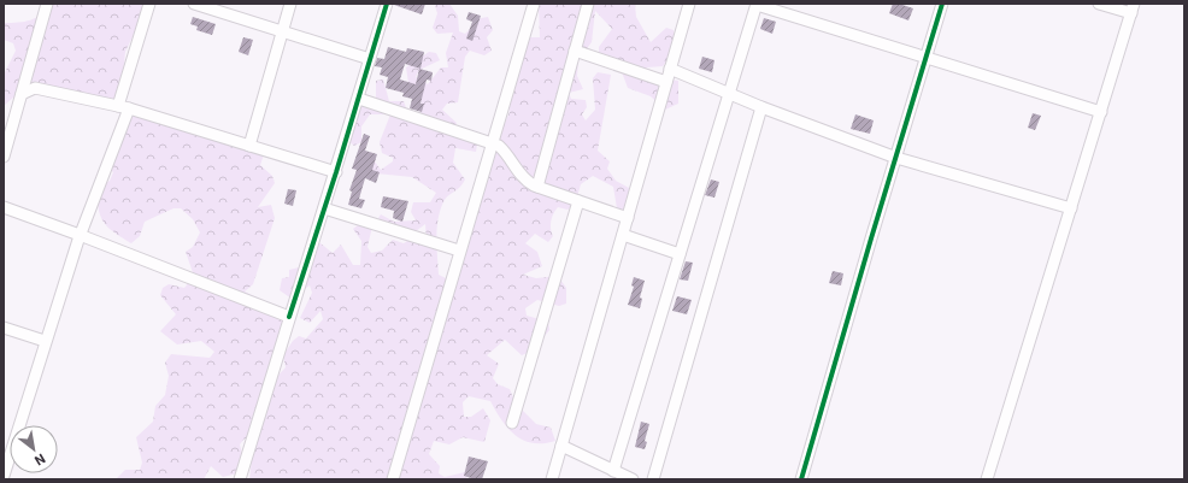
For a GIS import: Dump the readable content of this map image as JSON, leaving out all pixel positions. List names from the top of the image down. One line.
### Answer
{"north":"bottom right"}
